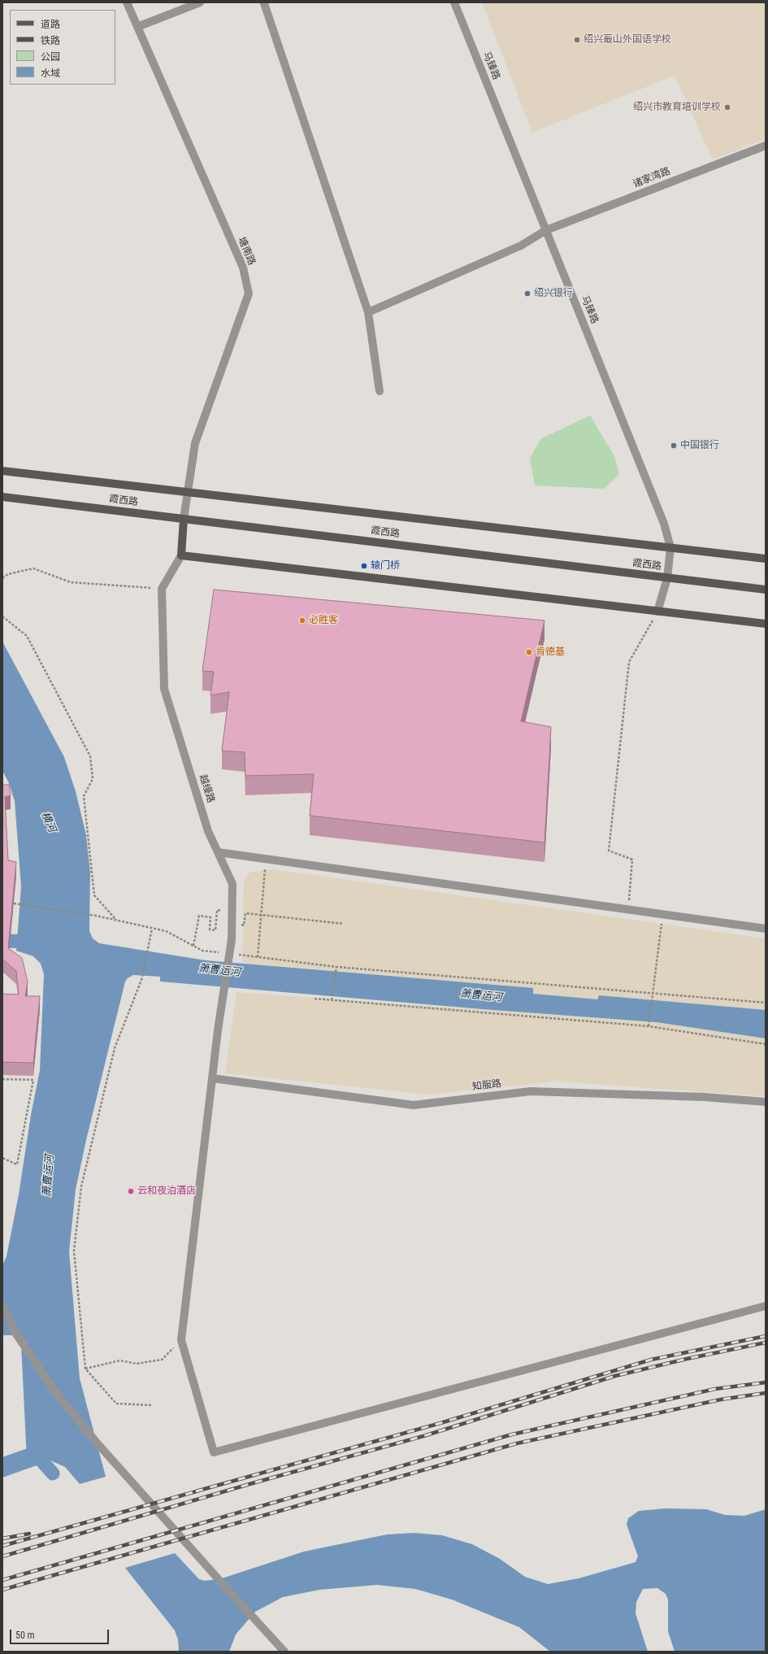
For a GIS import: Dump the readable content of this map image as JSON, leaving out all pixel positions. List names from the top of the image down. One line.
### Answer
{"streets":{"main road":["霞西路"],"street":["马臻路","诸家湾路","塘南路","越缦路","知服路"]},"crossings":[["马臻路","诸家湾路"],["马臻路","霞西路"],["塘南路","霞西路"],["越缦路","知服路"]],"water":["横河","萧曹运河"],"places":["绍兴蕺山外国语学校","绍兴市教育培训学校","绍兴银行","中国银行","辕门桥","必胜客","肯德基","云和夜泊酒店"],"legend":["道路","铁路","公园","水域"],"scale_bar":"50 m"}
